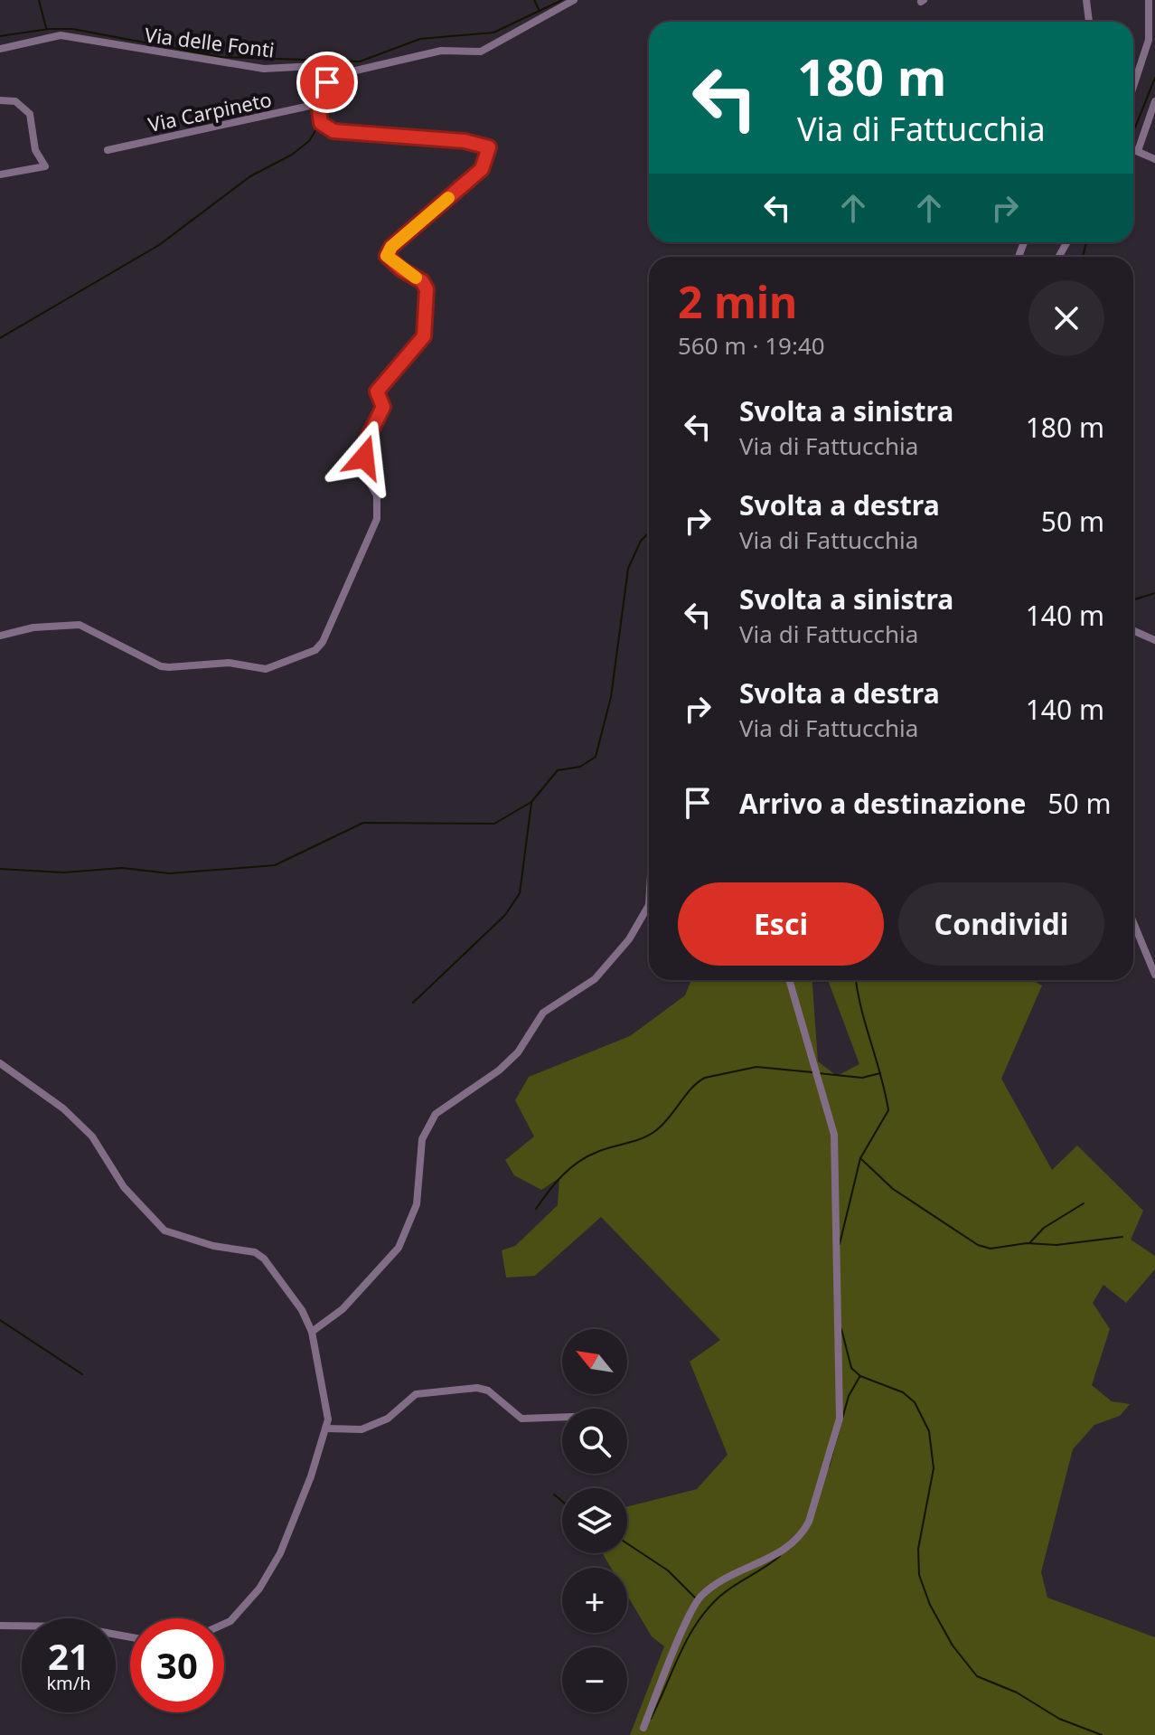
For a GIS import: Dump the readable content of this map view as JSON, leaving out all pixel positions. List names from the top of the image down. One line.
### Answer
{"streets":{"street":["Via delle Fonti","Via Carpineto"]},"north":"top left","page":{"turn":["180 m","Via di Fattucchia"],"heading":["2 min","560 m · 19:40"],"list":[{"name":"Svolta a sinistra","note":"Via di Fattucchia","value":"180 m"},{"name":"Svolta a destra","note":"Via di Fattucchia","value":"50 m"},{"name":"Svolta a sinistra","note":"Via di Fattucchia","value":"140 m"},{"name":"Svolta a destra","note":"Via di Fattucchia","value":"140 m"},{"name":"Arrivo a destinazione","value":"50 m"}],"buttons":["Esci","Condividi"],"map_buttons":["+","−"],"speed":"21 km/h","limit":"30"}}
